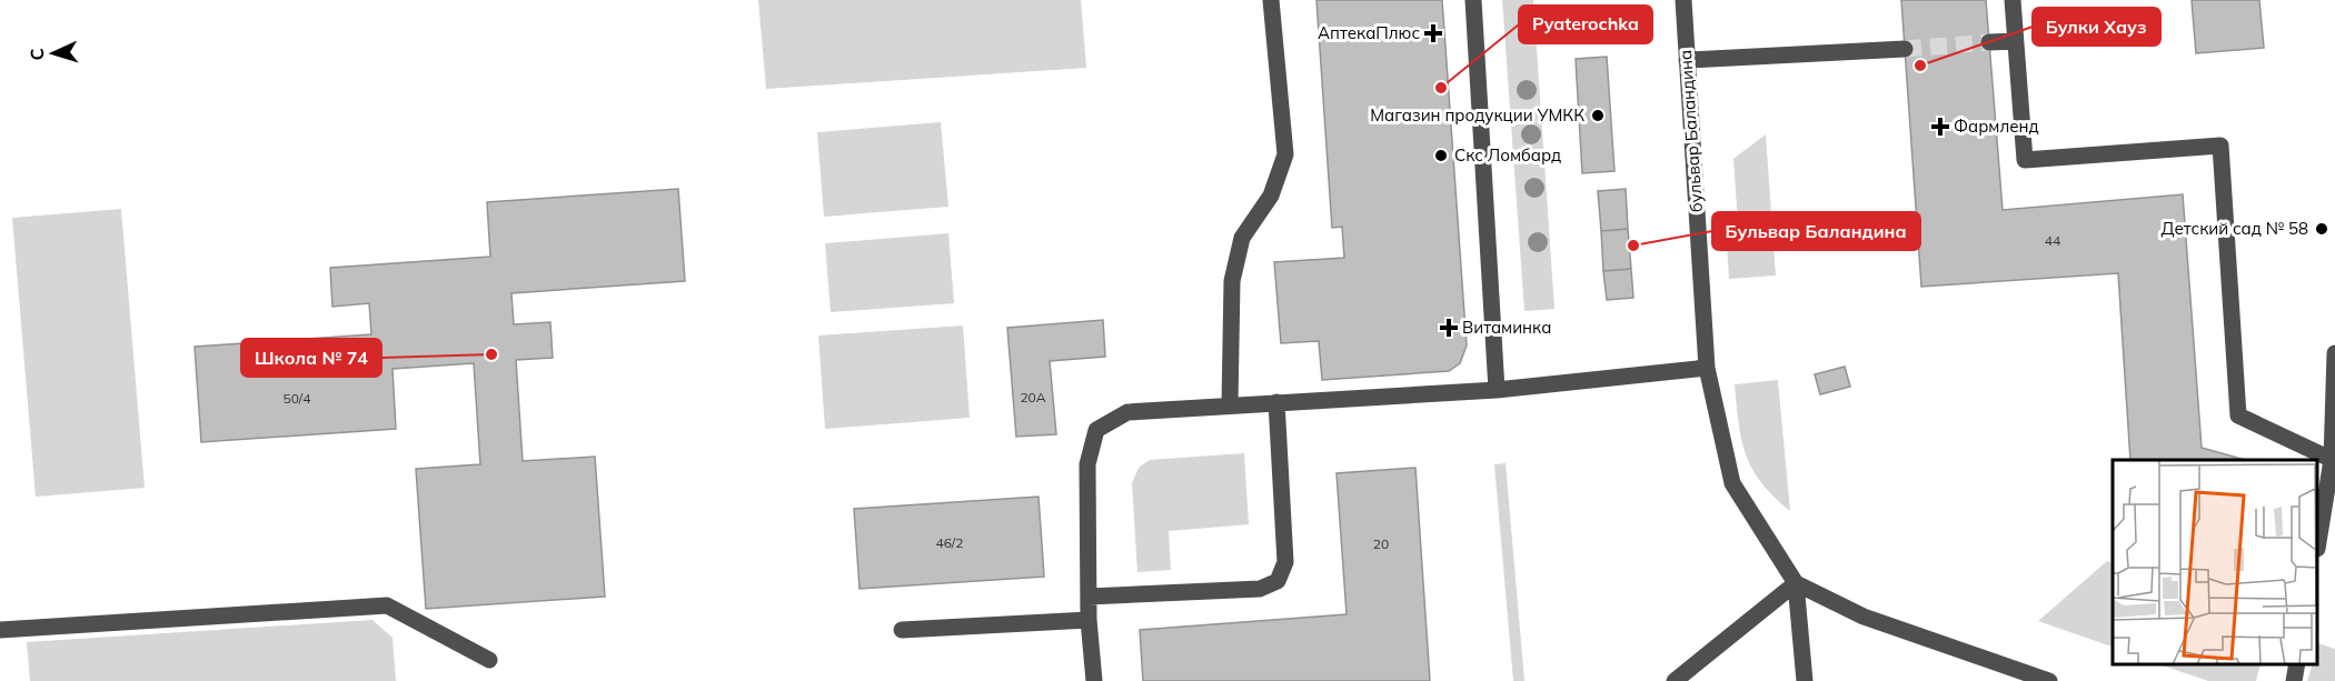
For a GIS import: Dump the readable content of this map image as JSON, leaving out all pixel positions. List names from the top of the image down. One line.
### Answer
{"streets":{"street":["бульвар Баландина"]},"places":{"health":["АптекаПлюс","Фармленд","Витаминка"],"other":["Булки Хауз","Pyaterochka","Магазин продукции УМКК","Скс Ломбард","Детский сад № 58","Бульвар Баландина","Школа № 74"]},"house_numbers":["44","20А","50/4","46/2","20"],"north":"left"}
